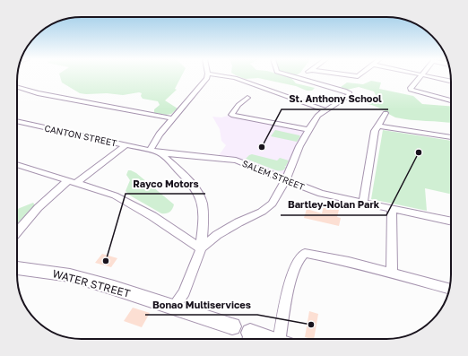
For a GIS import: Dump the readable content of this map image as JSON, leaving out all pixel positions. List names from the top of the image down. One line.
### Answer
{"streets":{"highway":["WATER STREET"],"street":["CANTON STREET","SALEM STREET"]},"crossings":[["CANTON STREET","SALEM STREET"]],"places":["St. Anthony School","Bartley-Nolan Park","Rayco Motors","Bonao Multiservices"]}
